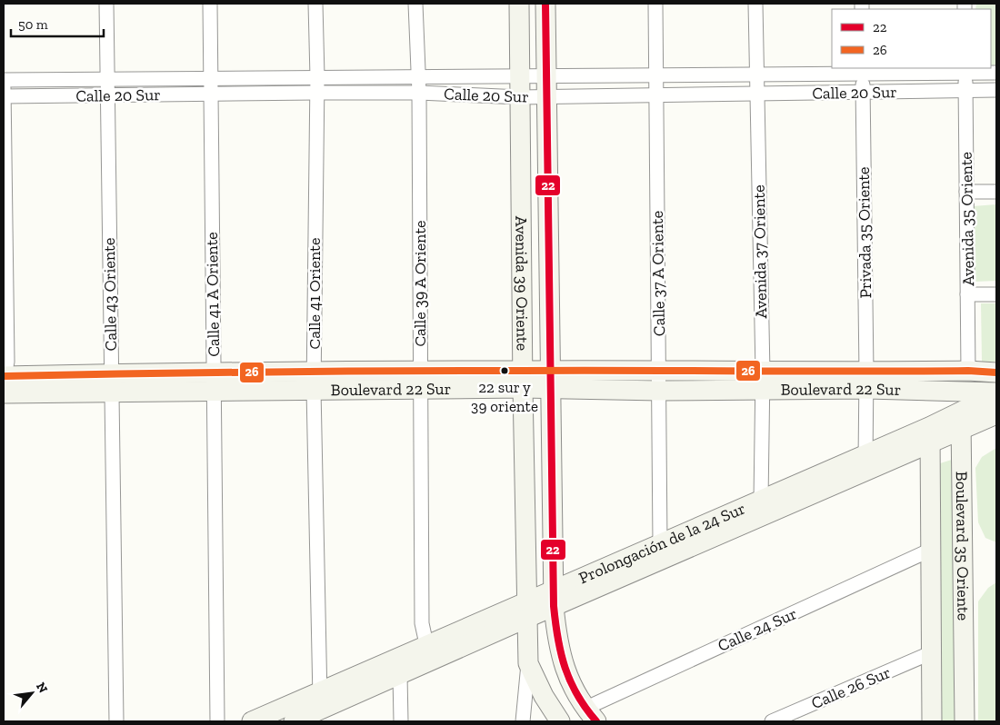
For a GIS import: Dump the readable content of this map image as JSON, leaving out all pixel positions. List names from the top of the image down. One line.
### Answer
{"streets":{"main road":["Avenida 39 Oriente","Boulevard 22 Sur","Prolongación de la 24 Sur","Boulevard 35 Oriente"],"street":["Calle 20 Sur","Avenida 35 Oriente","Privada 35 Oriente","Avenida 37 Oriente","Calle 37 A Oriente","Calle 39 A Oriente","Calle 41 Oriente","Calle 43 Oriente","Calle 41 A Oriente","Calle 24 Sur","Calle 26 Sur"]},"crossings":[["Calle 20 Sur","Avenida 35 Oriente"],["Calle 20 Sur","Privada 35 Oriente"],["Calle 20 Sur","Avenida 37 Oriente"],["Calle 20 Sur","Calle 37 A Oriente"],["Calle 20 Sur","Calle 39 A Oriente"],["Calle 20 Sur","Avenida 39 Oriente"],["Calle 20 Sur","Calle 41 Oriente"],["Calle 20 Sur","Calle 43 Oriente"],["Calle 20 Sur","Calle 41 A Oriente"],["Avenida 35 Oriente","Boulevard 22 Sur"],["Avenida 35 Oriente","Boulevard 35 Oriente"],["Privada 35 Oriente","Boulevard 22 Sur"],["Privada 35 Oriente","Prolongación de la 24 Sur"],["Avenida 37 Oriente","Boulevard 22 Sur"],["Avenida 37 Oriente","Prolongación de la 24 Sur"],["Calle 37 A Oriente","Boulevard 22 Sur"],["Calle 37 A Oriente","Prolongación de la 24 Sur"],["Calle 39 A Oriente","Boulevard 22 Sur"],["Calle 39 A Oriente","Prolongación de la 24 Sur"],["Avenida 39 Oriente","Boulevard 22 Sur"],["Avenida 39 Oriente","Prolongación de la 24 Sur"],["Avenida 39 Oriente","Calle 24 Sur"],["Calle 41 Oriente","Boulevard 22 Sur"],["Calle 41 Oriente","Prolongación de la 24 Sur"],["Calle 43 Oriente","Boulevard 22 Sur"],["Calle 41 A Oriente","Boulevard 22 Sur"],["Boulevard 22 Sur","Prolongación de la 24 Sur"],["Boulevard 22 Sur","Boulevard 35 Oriente"],["Prolongación de la 24 Sur","Boulevard 35 Oriente"],["Boulevard 35 Oriente","Calle 24 Sur"],["Boulevard 35 Oriente","Calle 26 Sur"]],"places":["22 sur y 39 oriente"],"lines":["transit line 22","transit line 26"],"legend":["22","26"],"scale_bar":"50 m","north":"top right"}
